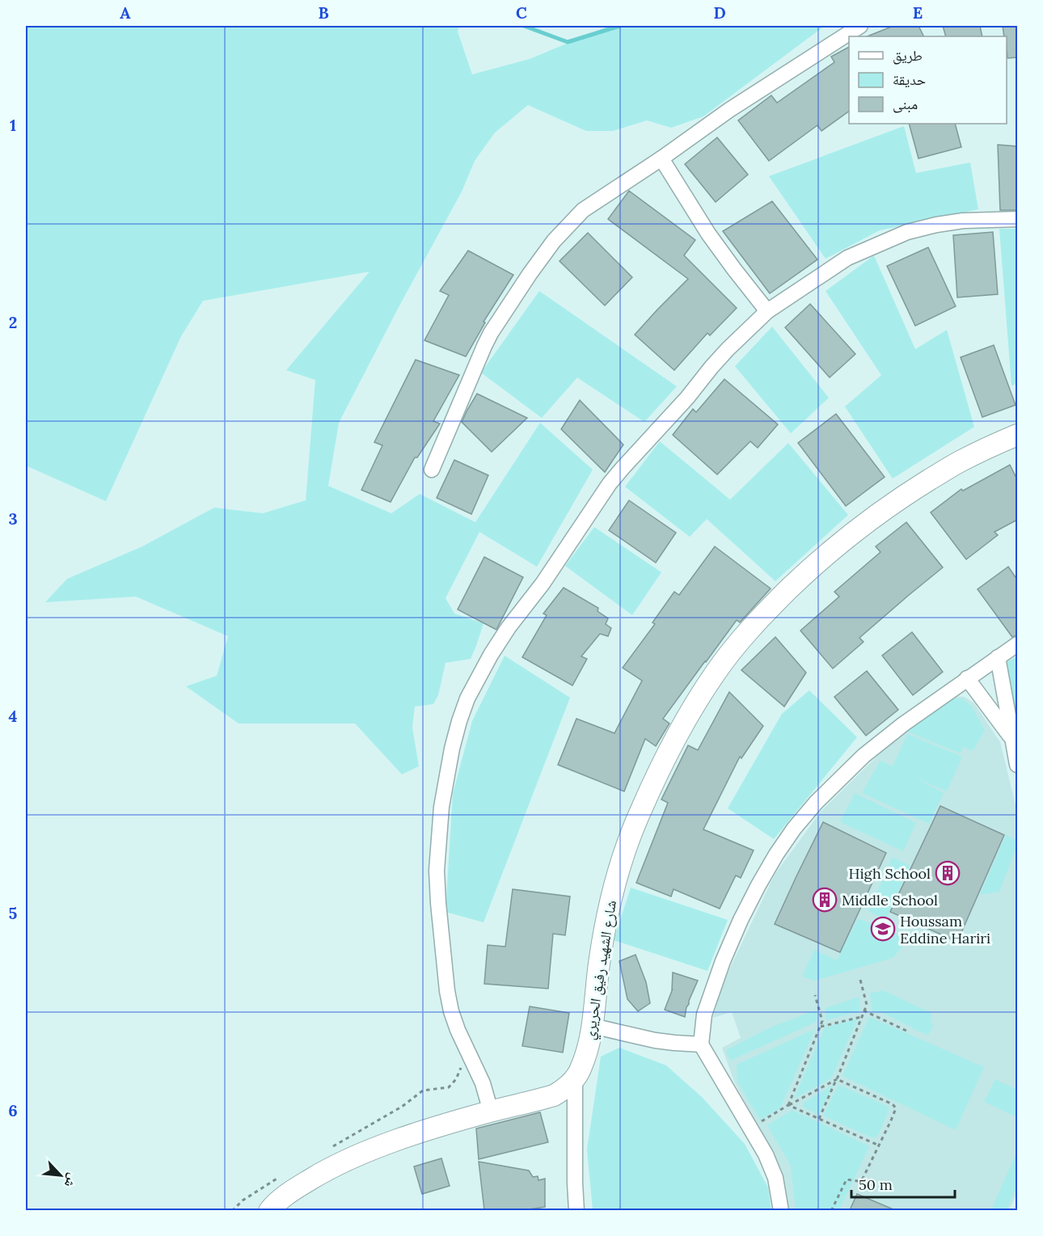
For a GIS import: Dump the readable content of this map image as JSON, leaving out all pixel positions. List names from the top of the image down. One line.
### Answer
{"streets":{"street":["شارع الشهيد رفيق الحريري"]},"places":{"building":["High School","Middle School"],"school or university":["Houssam Eddine Hariri"]},"legend":["طريق","حديقة","مبنى"],"scale_bar":"50 m","north":"bottom right","grid":{"columns":["A","B","C","D","E"],"rows":["1","2","3","4","5","6"]}}
